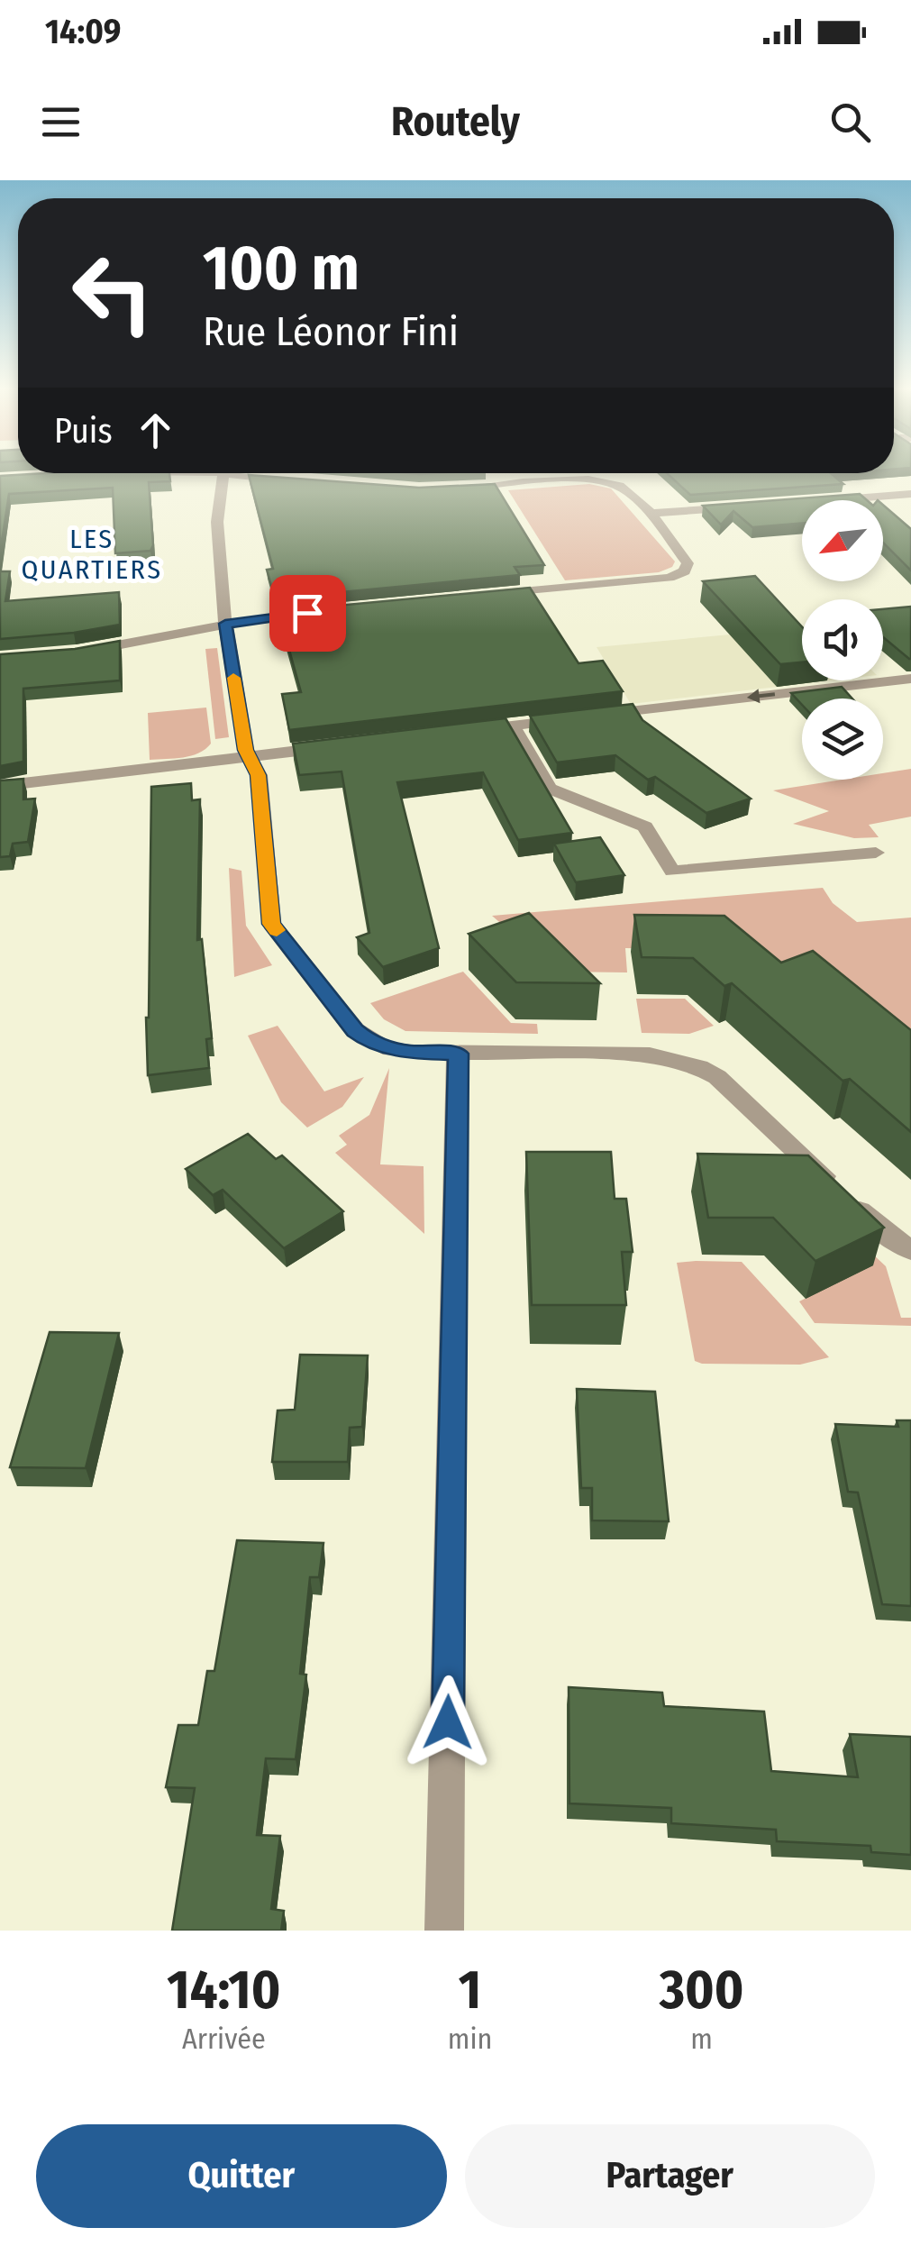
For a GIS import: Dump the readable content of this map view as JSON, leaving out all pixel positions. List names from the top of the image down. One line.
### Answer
{"districts":["LES QUARTIERS"],"north":"bottom left","page":{"status":"14:09","header":"Routely","turn":["100 m","Rue Léonor Fini"],"then":"Puis","eta":["14:10","Arrivée","1","min","300","m"],"buttons":["Quitter","Partager"]}}
